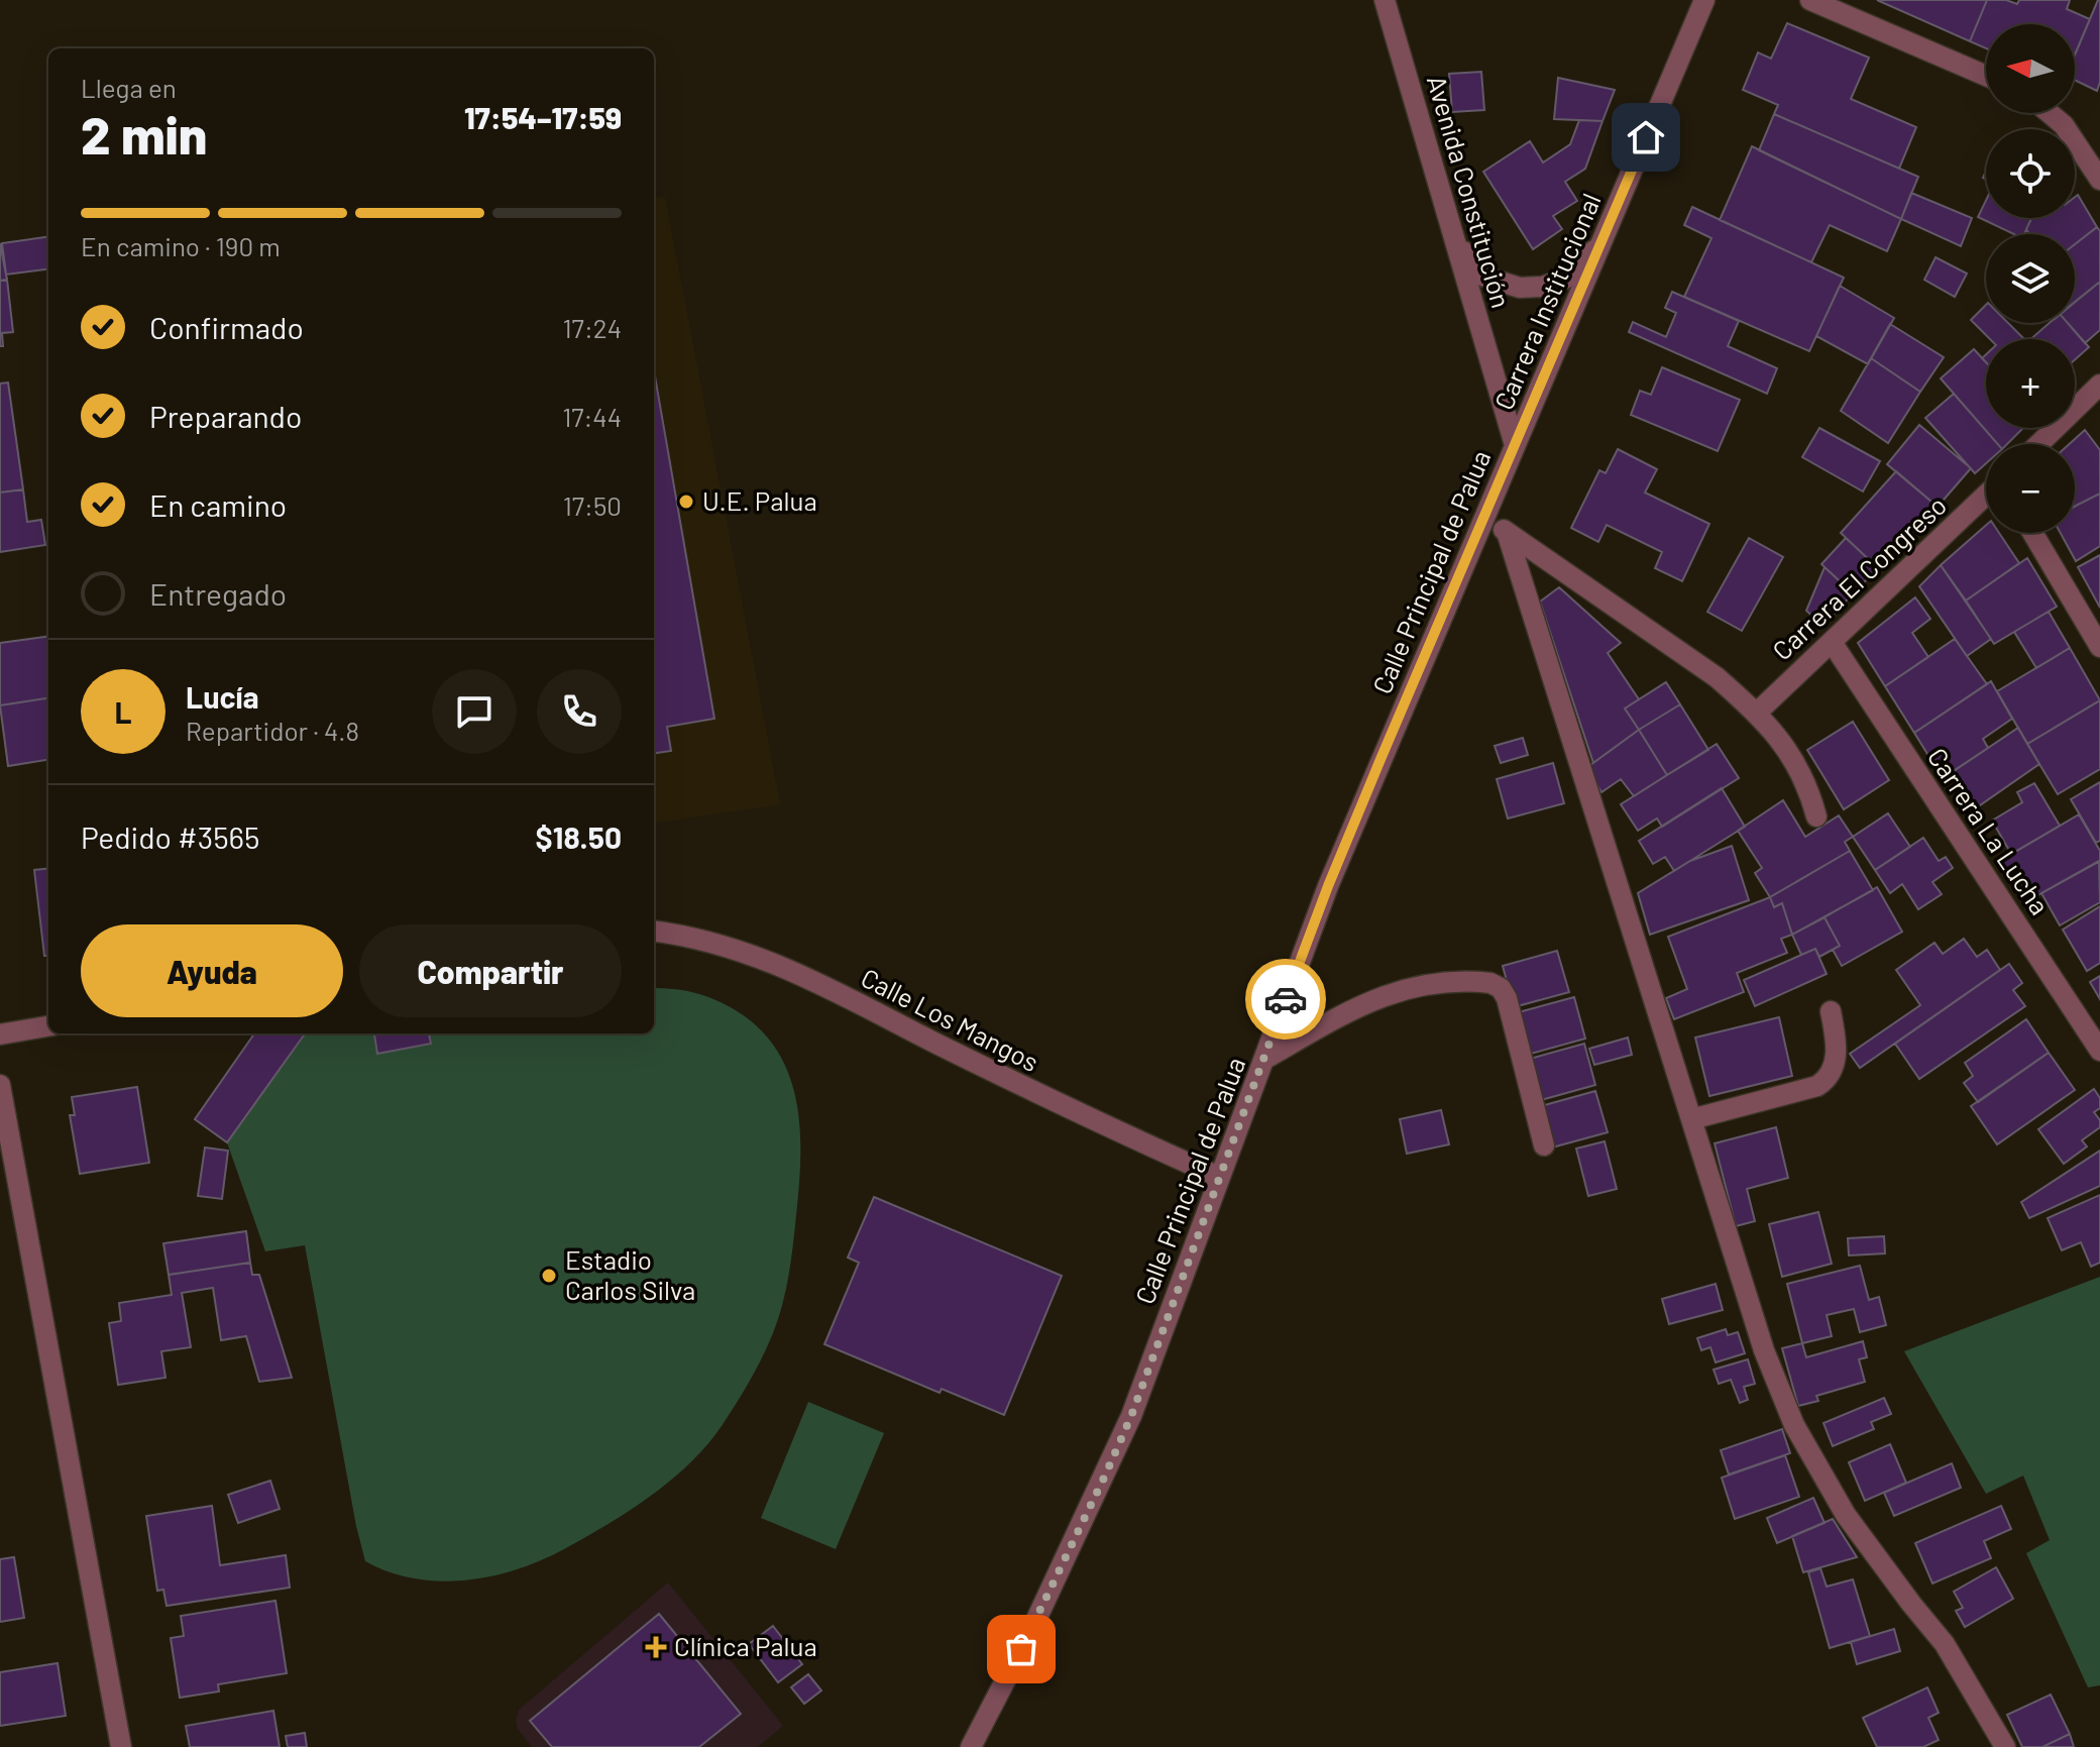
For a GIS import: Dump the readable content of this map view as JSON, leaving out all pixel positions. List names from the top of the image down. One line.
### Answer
{"streets":{"street":["Avenida Constitución","Carrera Institucional","Calle Principal de Palua","Carrera El Congreso","Carrera La Lucha","Calle Los Mangos"]},"crossings":[["Avenida Constitución","Carrera Institucional"],["Avenida Constitución","Calle Principal de Palua"],["Carrera Institucional","Calle Principal de Palua"],["Calle Principal de Palua","Calle Los Mangos"],["Carrera El Congreso","Carrera La Lucha"]],"places":{"other":["U.E. Palua","Estadio Carlos Silva"],"health":["Clínica Palua"]},"north":"left","page":{"map_buttons":["+","−"],"heading":["2 min","Llega en","17:54–17:59"],"panel":["Lucía","Repartidor · 4.8","Pedido #3565","$18.50"],"bar":"En camino · 190 m","list":[["Confirmado","17:24"],["Preparando","17:44"],["En camino","17:50"],"Entregado"],"round":"L","buttons":["Ayuda","Compartir"]}}
